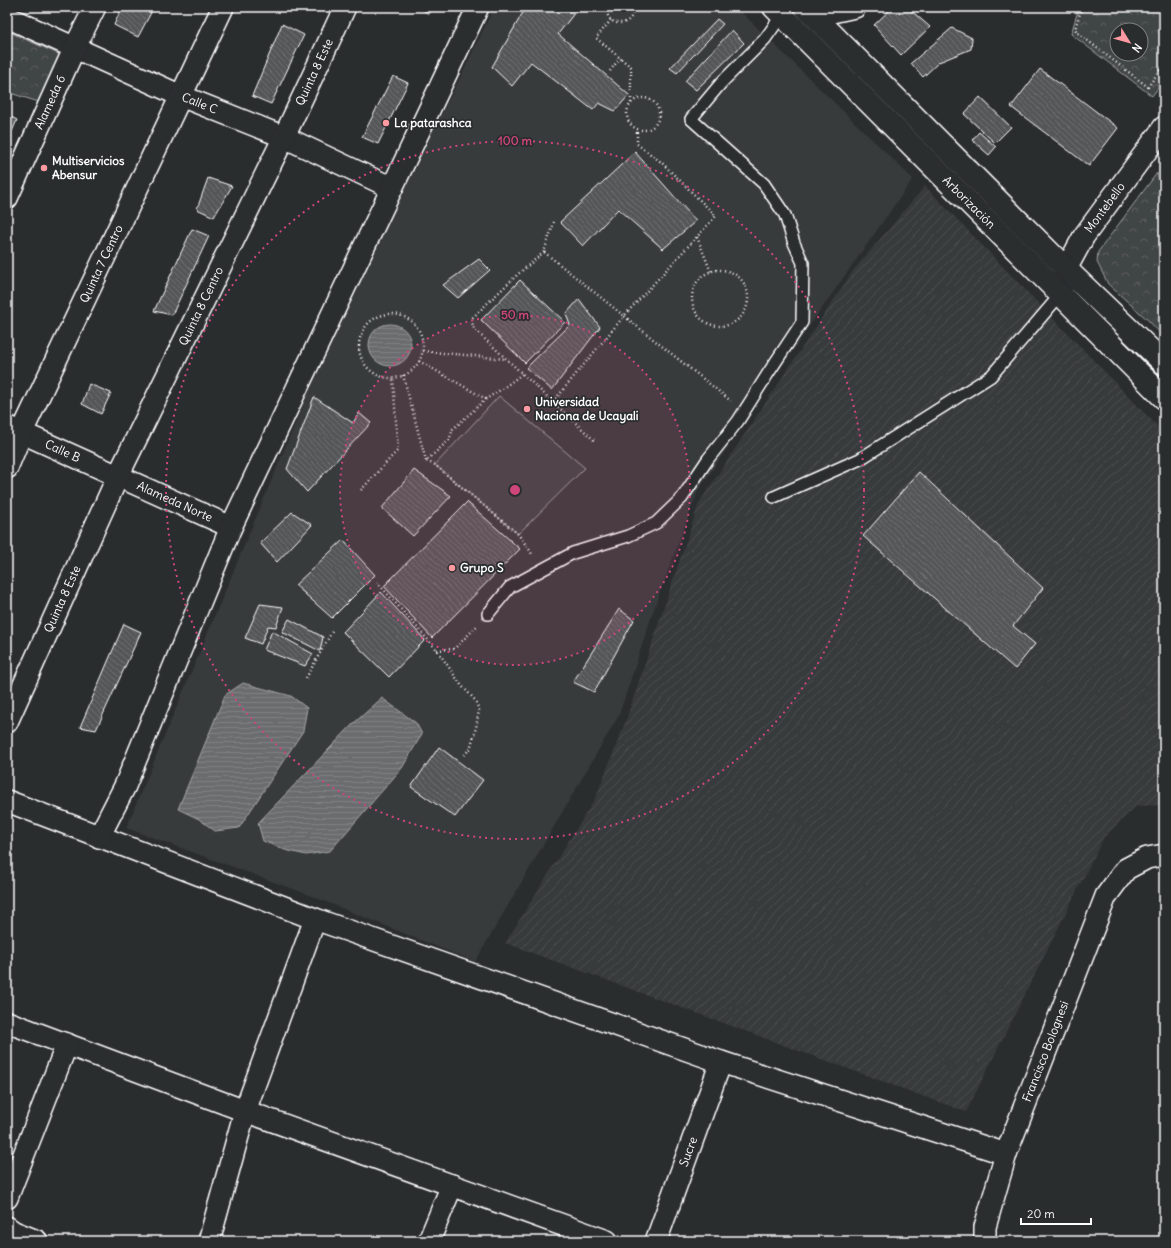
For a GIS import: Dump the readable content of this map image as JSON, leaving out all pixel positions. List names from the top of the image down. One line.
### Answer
{"streets":{"main road":["Arborización"],"street":["Quinta 8 Este","Alameda 6","Calle C","Montebello","Quinta 7 Centro","Quinta 8 Centro","Calle B","Alameda Norte","Francisco Bolognesi","Sucre"]},"crossings":[["Quinta 8 Este","Calle C"],["Quinta 8 Este","Quinta 8 Centro"],["Quinta 8 Este","Calle B"],["Quinta 8 Este","Alameda Norte"],["Alameda 6","Calle C"],["Calle C","Quinta 7 Centro"],["Calle C","Quinta 8 Centro"],["Arborización","Montebello"],["Quinta 7 Centro","Calle B"],["Quinta 8 Centro","Calle B"],["Quinta 8 Centro","Alameda Norte"],["Calle B","Alameda Norte"]],"places":["La patarashca","Multiservicios Abensur","Universidad Naciona de Ucayali","Grupo S"],"scale_bar":"20 m","north":"bottom right","rings":["100 m","50 m"]}
